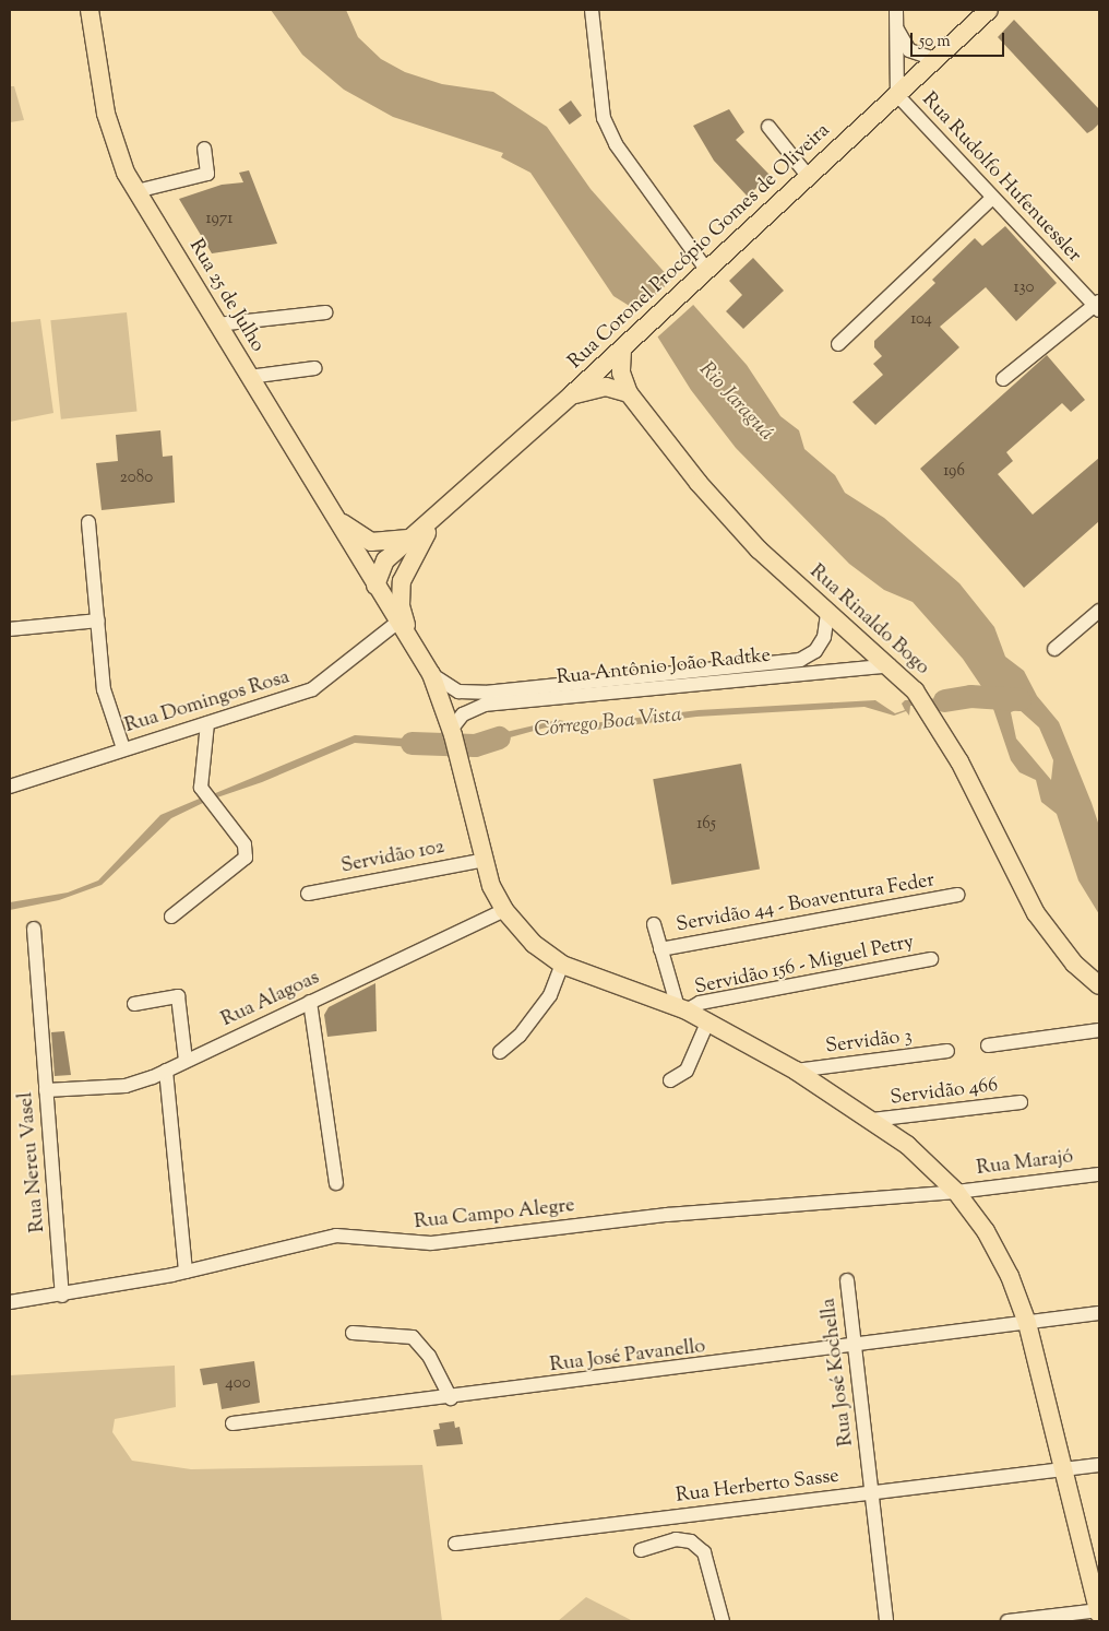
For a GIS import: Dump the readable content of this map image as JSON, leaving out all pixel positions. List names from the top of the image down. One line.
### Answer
{"streets":{"main road":["Rua Coronel Procópio Gomes de Oliveira","Rua 25 de Julho","Rua Rinaldo Bogo"],"street":["Rua Rudolfo Hufenuessler","Rua Antônio João Radtke","Rua Domingos Rosa","Servidão 102","Servidão 44 - Boaventura Feder","Servidão 156 - Miguel Petry","Rua Alagoas","Servidão 3","Servidão 466","Rua Nereu Vasel","Rua Marajó","Rua Campo Alegre","Rua José Pavanello","Rua José Kochella","Rua Herberto Sasse"]},"crossings":[["Rua Rudolfo Hufenuessler","Rua Coronel Procópio Gomes de Oliveira"],["Rua Coronel Procópio Gomes de Oliveira","Rua 25 de Julho"],["Rua Coronel Procópio Gomes de Oliveira","Rua Rinaldo Bogo"],["Rua 25 de Julho","Rua Domingos Rosa"],["Rua Rinaldo Bogo","Rua Antônio João Radtke"],["Rua Alagoas","Rua Nereu Vasel"],["Rua Nereu Vasel","Rua Campo Alegre"],["Rua Marajó","Rua Campo Alegre"],["Rua José Pavanello","Rua José Kochella"],["Rua José Kochella","Rua Herberto Sasse"]],"water":["Rio Jaraguá","Córrego Boa Vista"],"house_numbers":["1971","130","104","196","2080","165","400"],"scale_bar":"50 m"}
